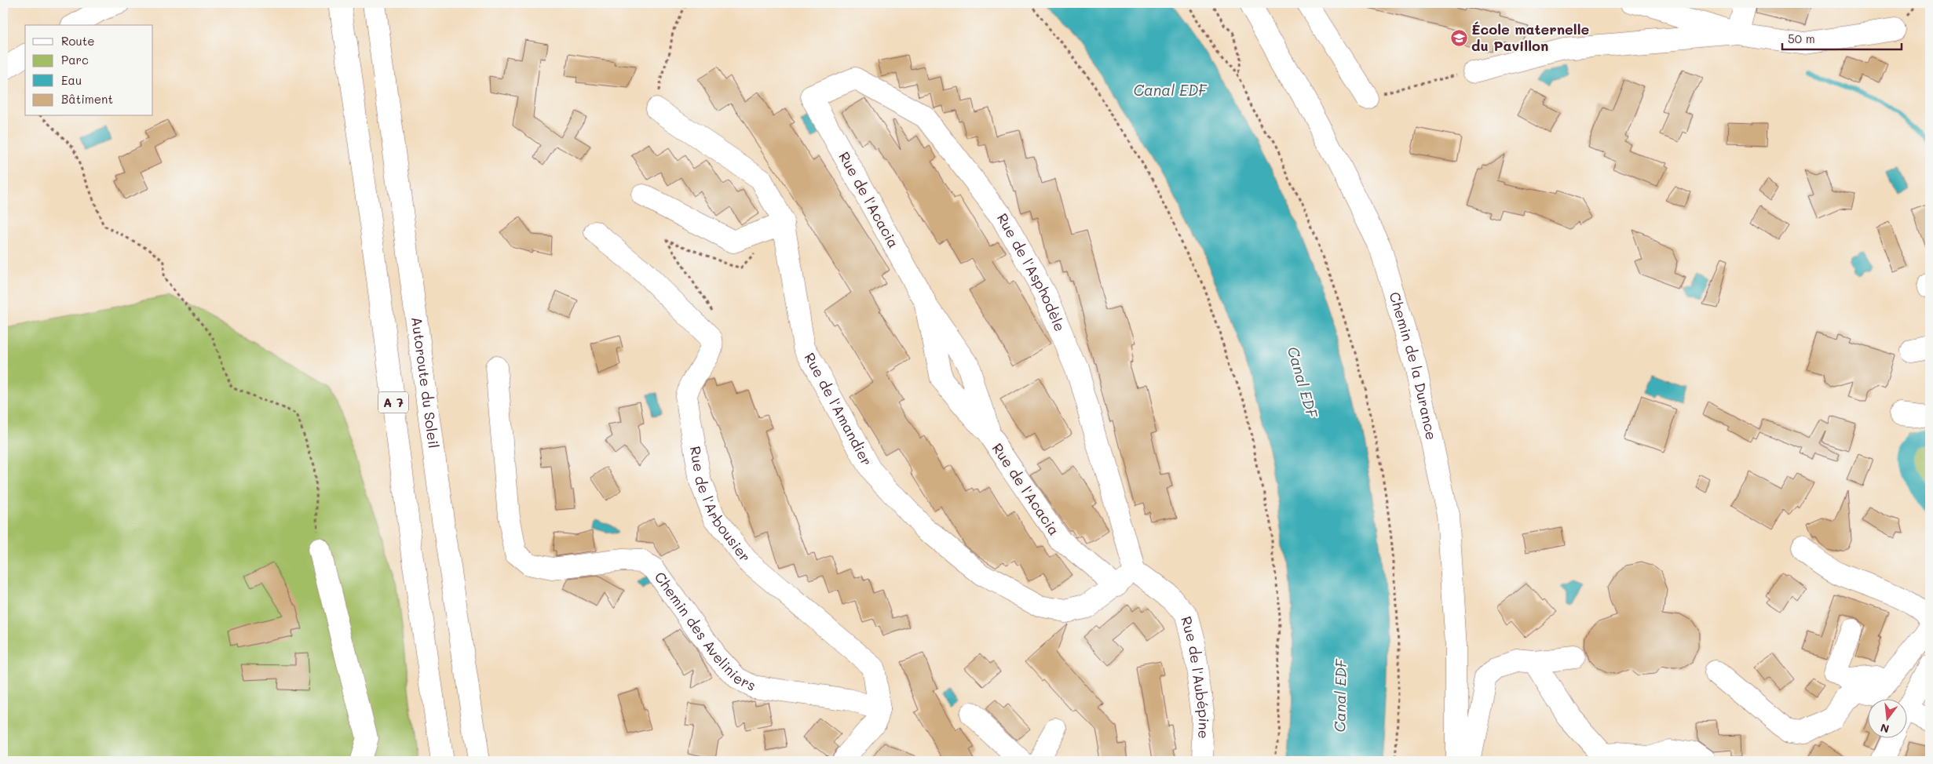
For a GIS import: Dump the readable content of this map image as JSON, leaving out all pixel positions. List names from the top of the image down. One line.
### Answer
{"streets":{"main road":["Rue de l'Acacia","Rue de l'Asphodèle","Chemin de la Durance","Autoroute du Soleil","A 7","Rue de l'Amandier","Rue de l'Arbousier","Chemin des Aveliniers","Rue de l'Aubépine"]},"crossings":[["Rue de l'Acacia","Rue de l'Asphodèle"],["Rue de l'Acacia","Rue de l'Amandier"],["Rue de l'Asphodèle","Rue de l'Amandier"],["Rue de l'Asphodèle","Rue de l'Aubépine"],["Rue de l'Amandier","Rue de l'Aubépine"],["Rue de l'Arbousier","Chemin des Aveliniers"]],"water":["Canal EDF"],"places":{"school or university":["École maternelle du Pavillon"]},"legend":["Route","Parc","Eau","Bâtiment"],"scale_bar":"50 m","north":"bottom"}
